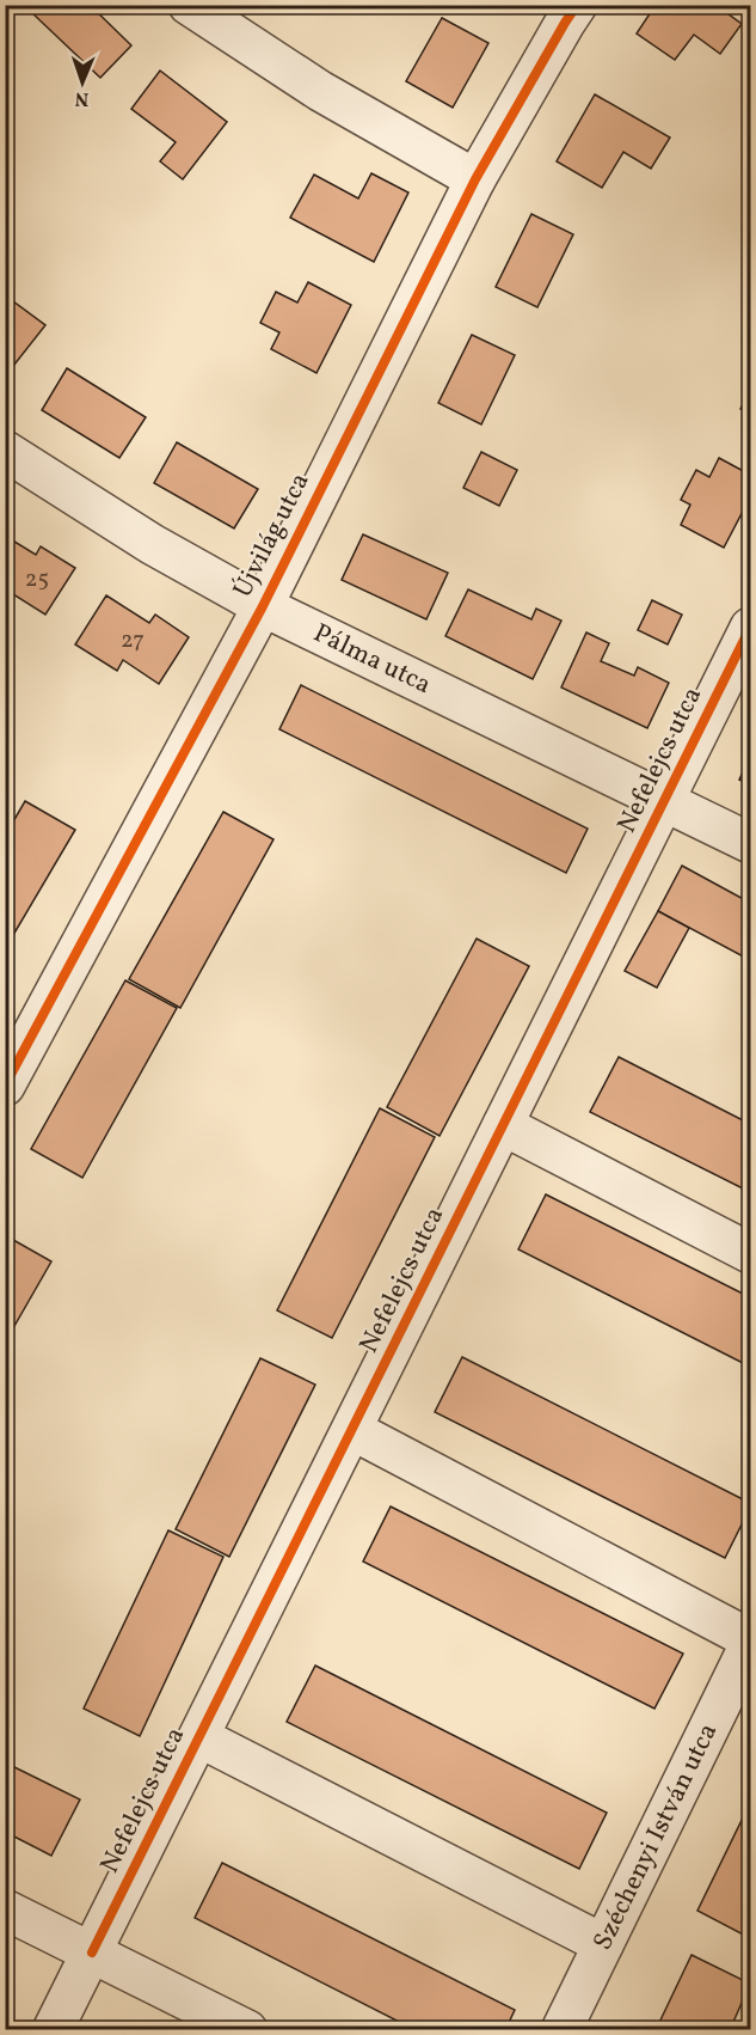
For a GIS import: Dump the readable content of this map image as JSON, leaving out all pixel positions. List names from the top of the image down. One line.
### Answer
{"streets":{"street":["Újvilág utca","Pálma utca","Nefelejcs utca","Széchenyi István utca"]},"crossings":[["Újvilág utca","Pálma utca"],["Pálma utca","Nefelejcs utca"],["Nefelejcs utca","Széchenyi István utca"]],"house_numbers":["25","27"],"north":"bottom"}
